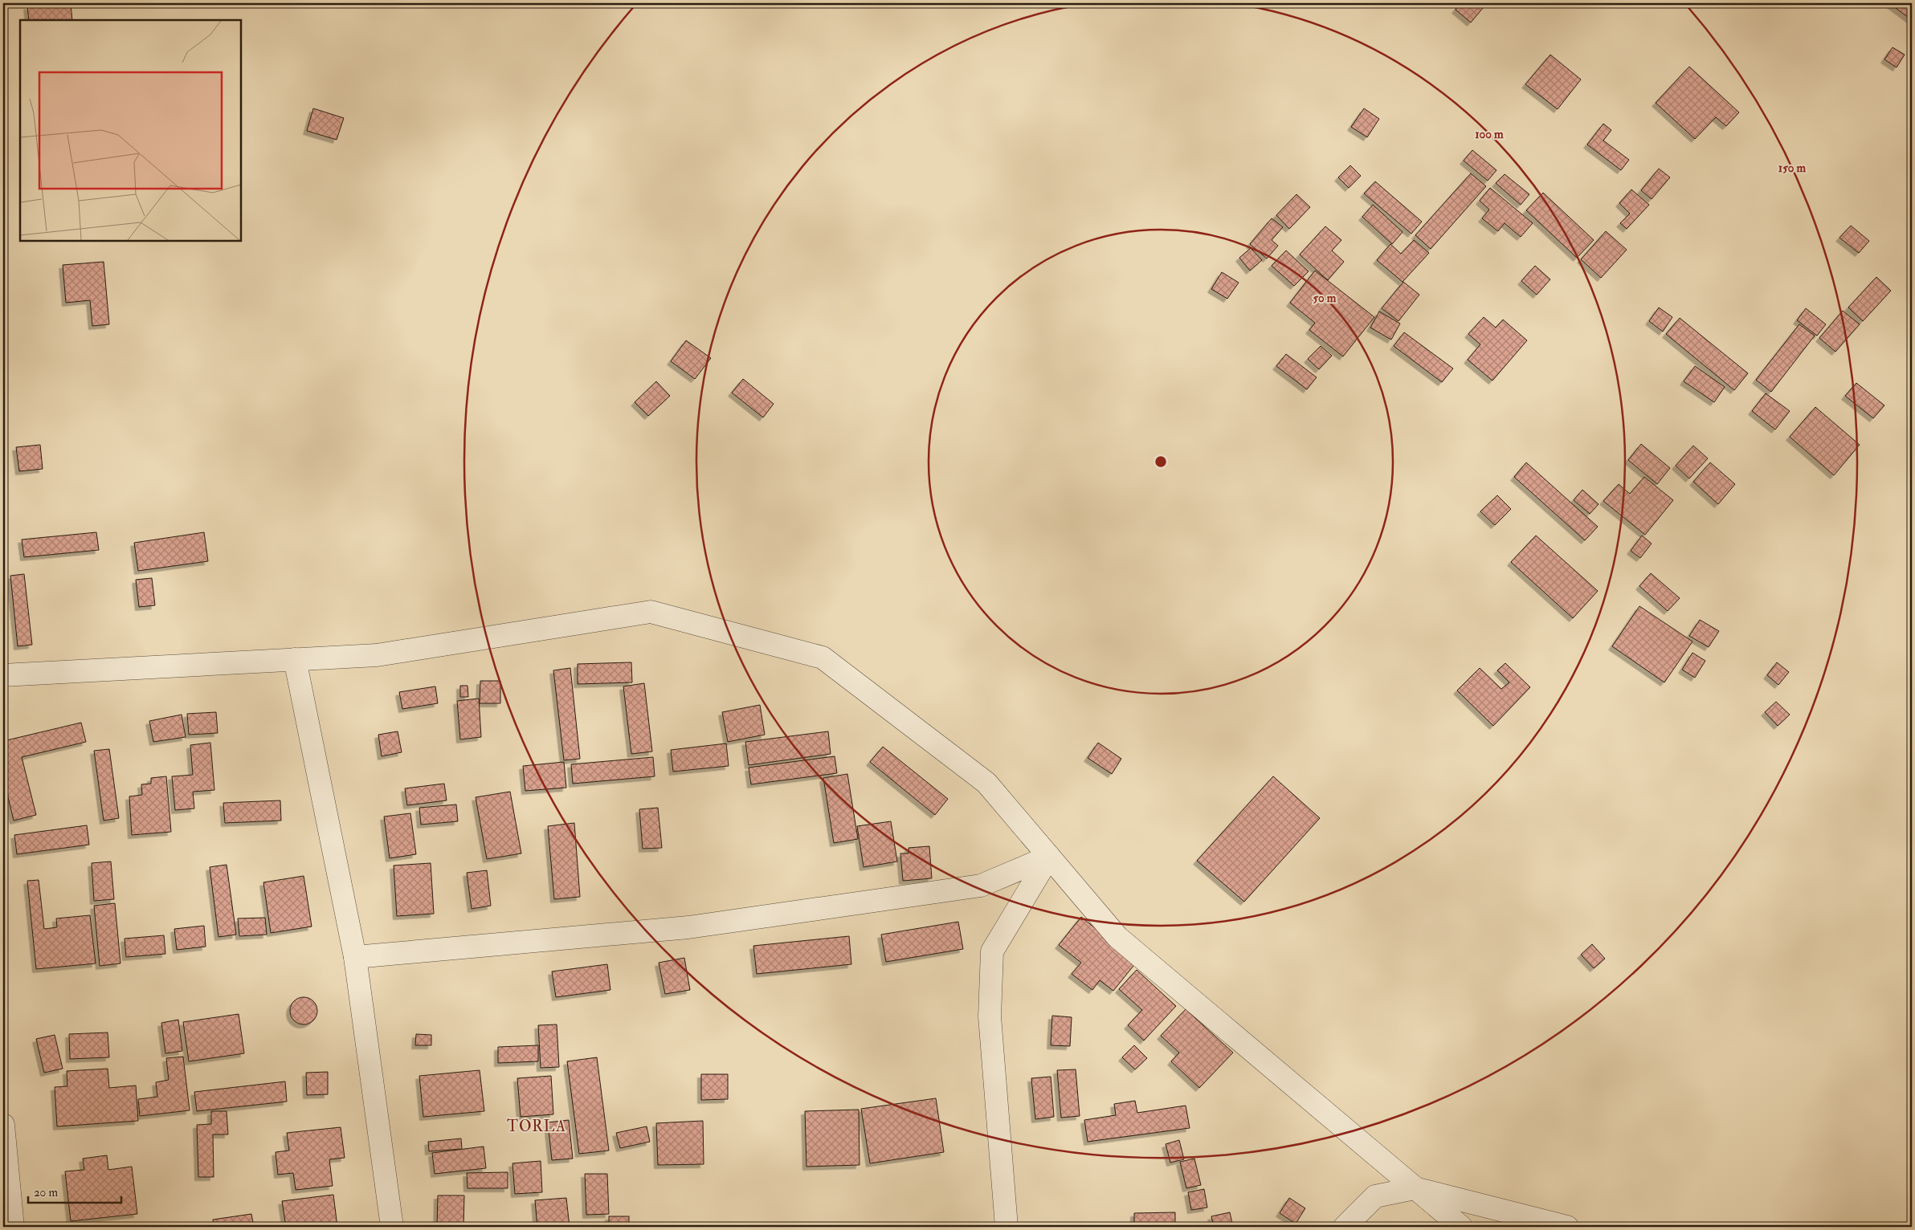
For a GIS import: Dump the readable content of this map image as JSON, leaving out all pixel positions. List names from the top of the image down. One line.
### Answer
{"districts":["TORLA"],"scale_bar":"20 m","rings":["100 m","150 m","50 m"]}
